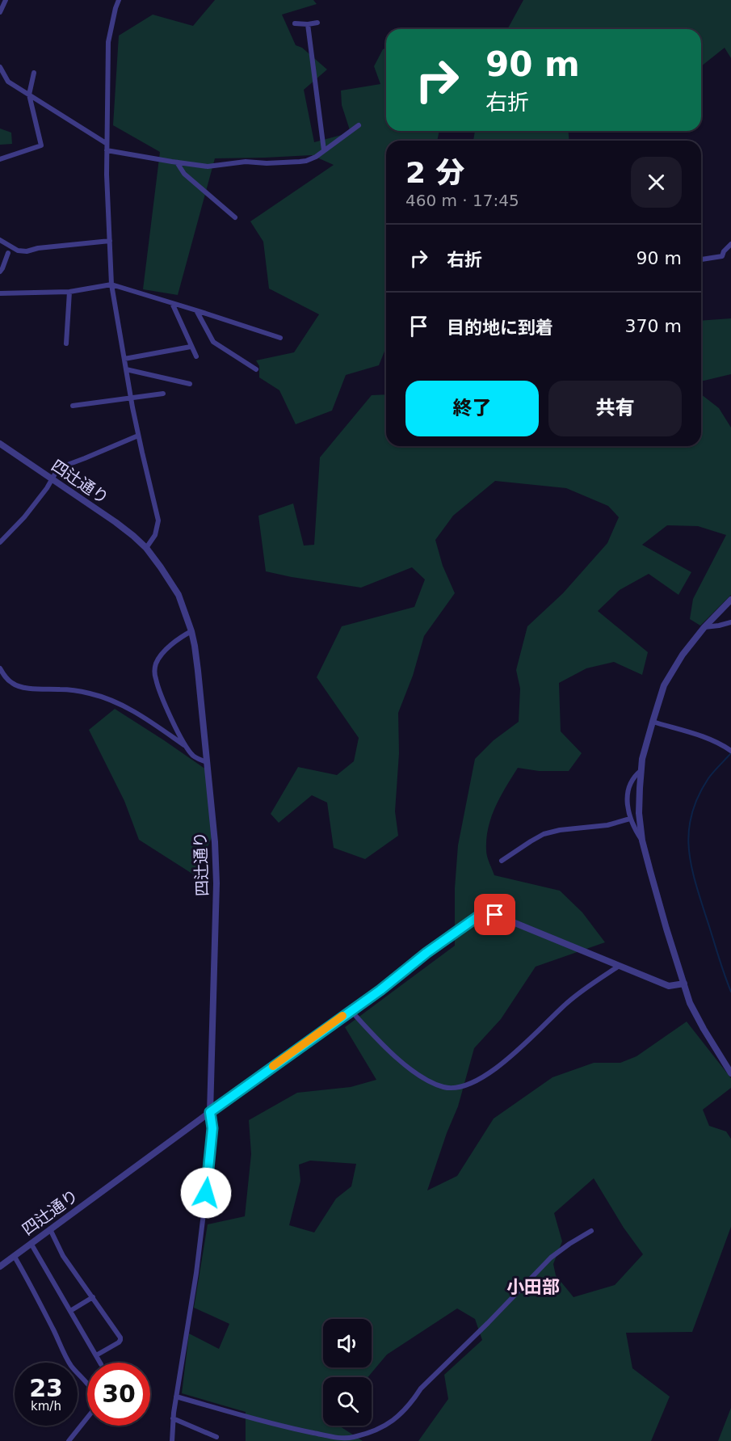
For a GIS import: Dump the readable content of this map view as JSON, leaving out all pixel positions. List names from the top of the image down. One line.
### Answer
{"streets":{"street":["四辻通り"]},"districts":["小田部"],"page":{"turn":["90 m","右折"],"heading":["2 分","460 m · 17:45"],"list":[{"name":"右折","value":"90 m"},{"name":"目的地に到着","value":"370 m"}],"buttons":["終了","共有"],"speed":"23 km/h","limit":"30"}}
